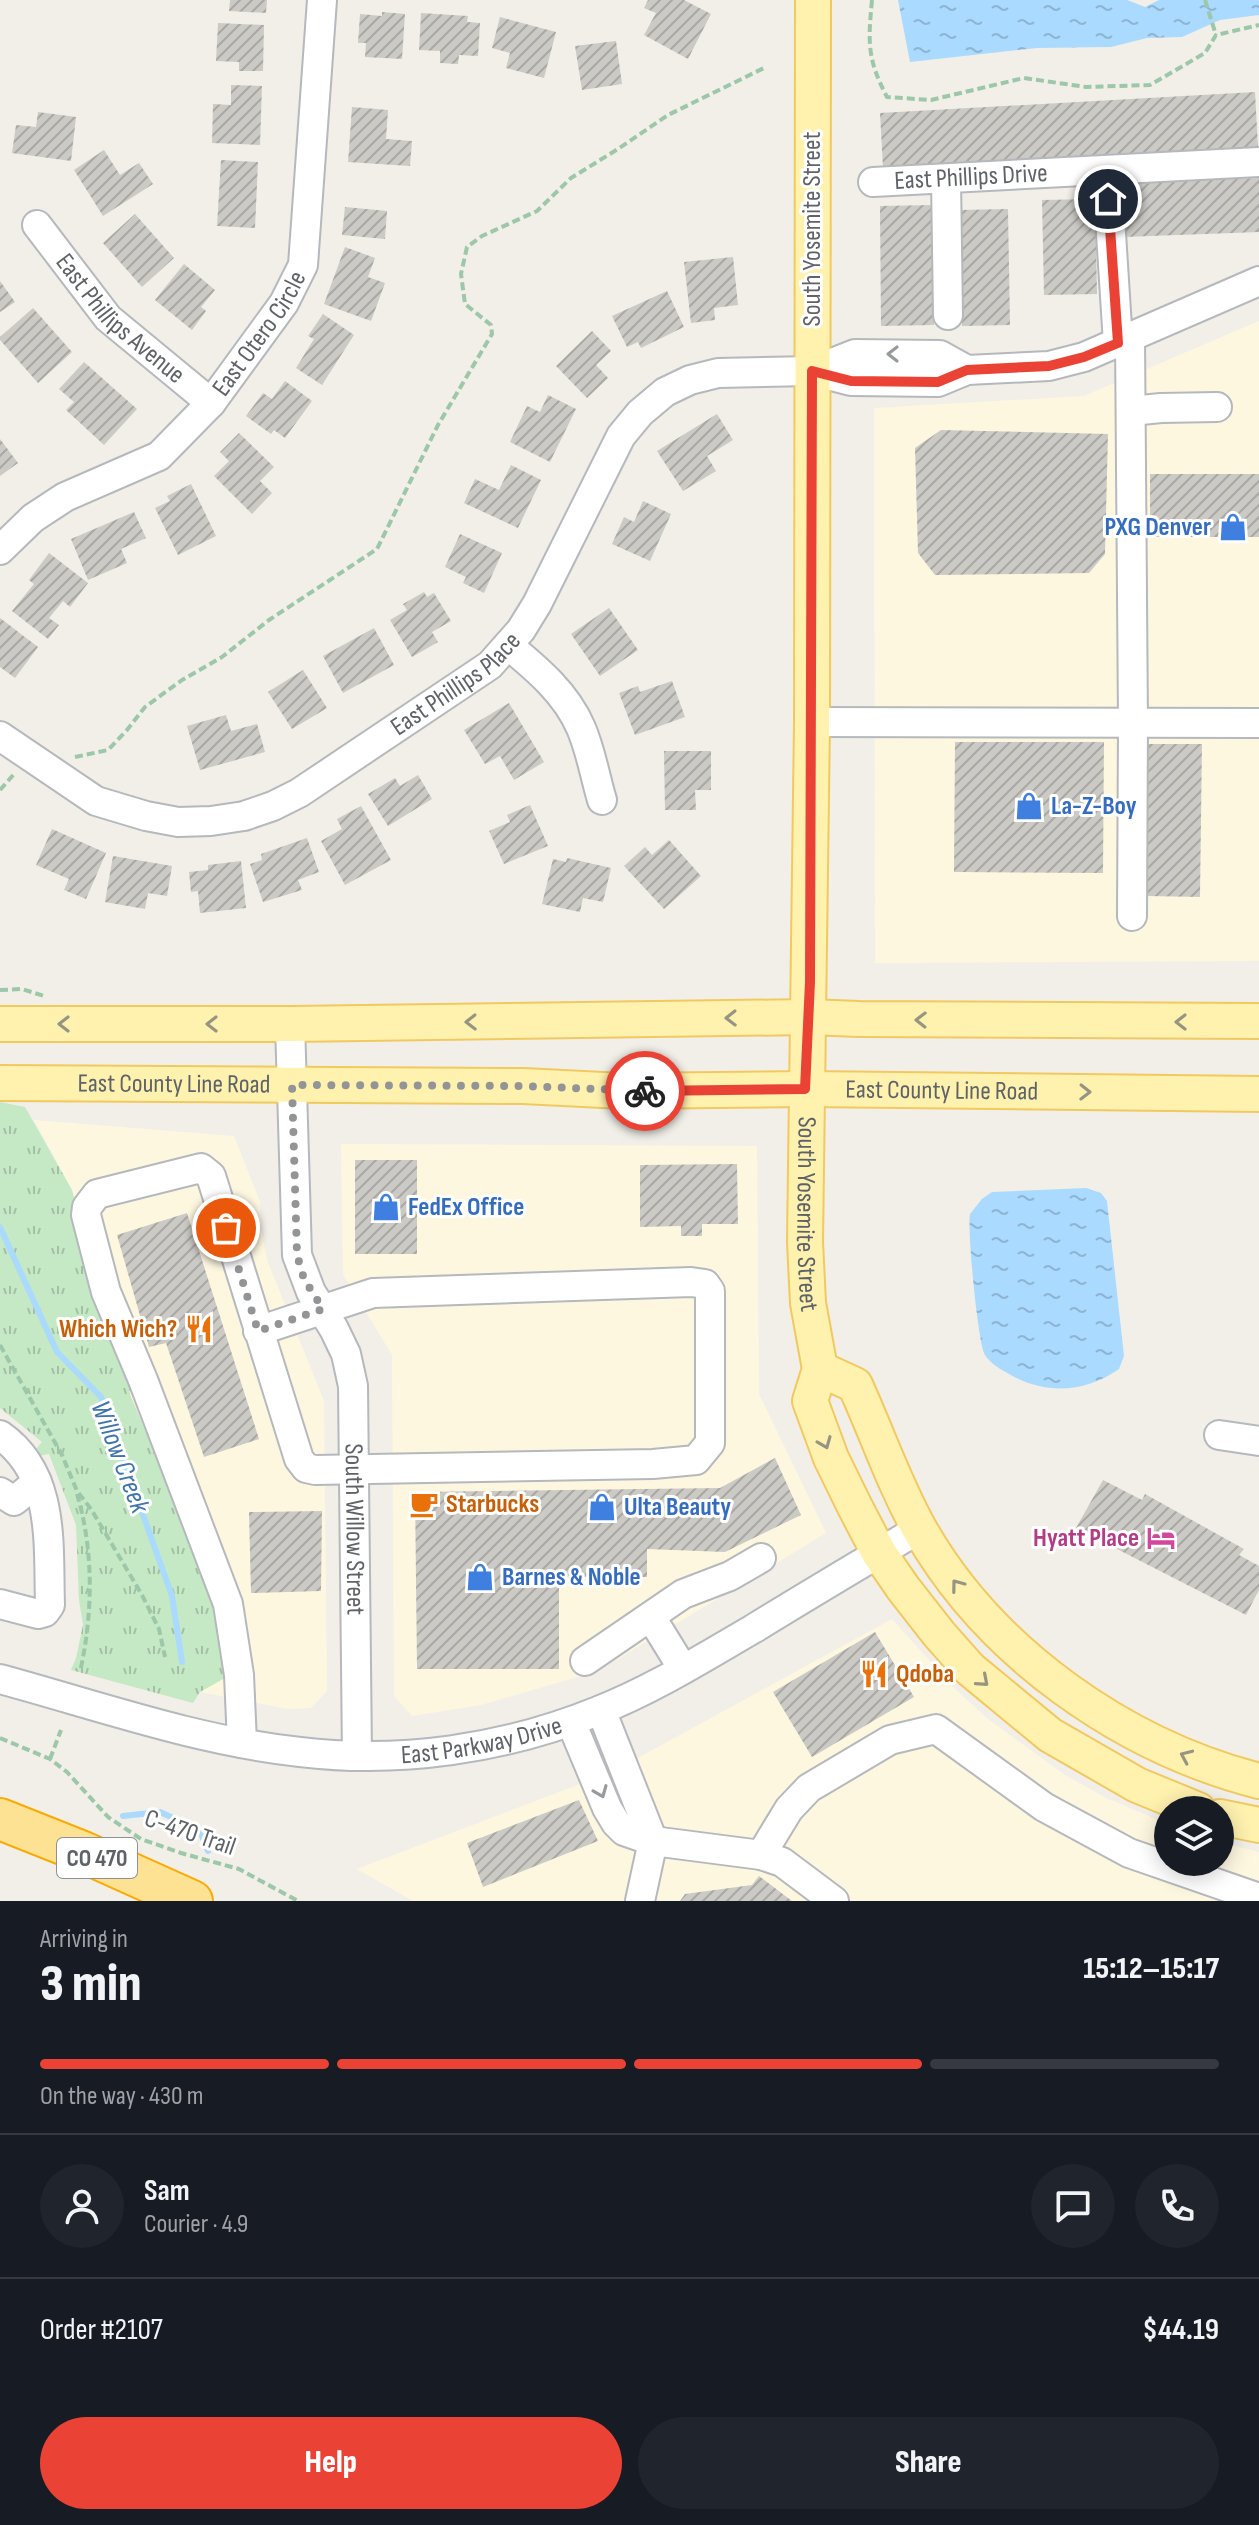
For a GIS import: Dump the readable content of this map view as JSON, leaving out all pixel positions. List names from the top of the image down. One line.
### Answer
{"streets":{"highway":["CO 470"],"main road":["South Yosemite Street","East County Line Road"],"street":["East Phillips Drive","East Phillips Avenue","East Otero Circle","East Phillips Place","South Willow Street","East Parkway Drive"],"path":["C-470 Trail"]},"crossings":[["South Yosemite Street","East Phillips Place"],["South Yosemite Street","East County Line Road"],["South Yosemite Street","East Parkway Drive"],["East Phillips Avenue","East Otero Circle"],["East County Line Road","South Willow Street"],["South Willow Street","East Parkway Drive"]],"water":["Willow Creek"],"places":{"shop":["PXG Denver","La-Z-Boy","FedEx Office","Ulta Beauty","Barnes & Noble"],"restaurant":["Which Wich?","Qdoba"],"cafe":["Starbucks"],"hotel":["Hyatt Place"]},"page":{"heading":["3 min","Arriving in","15:12–15:17"],"panel":["Sam","Courier · 4.9","Order #2107","$44.19"],"bar":"On the way · 430 m","buttons":["Help","Share"]}}
